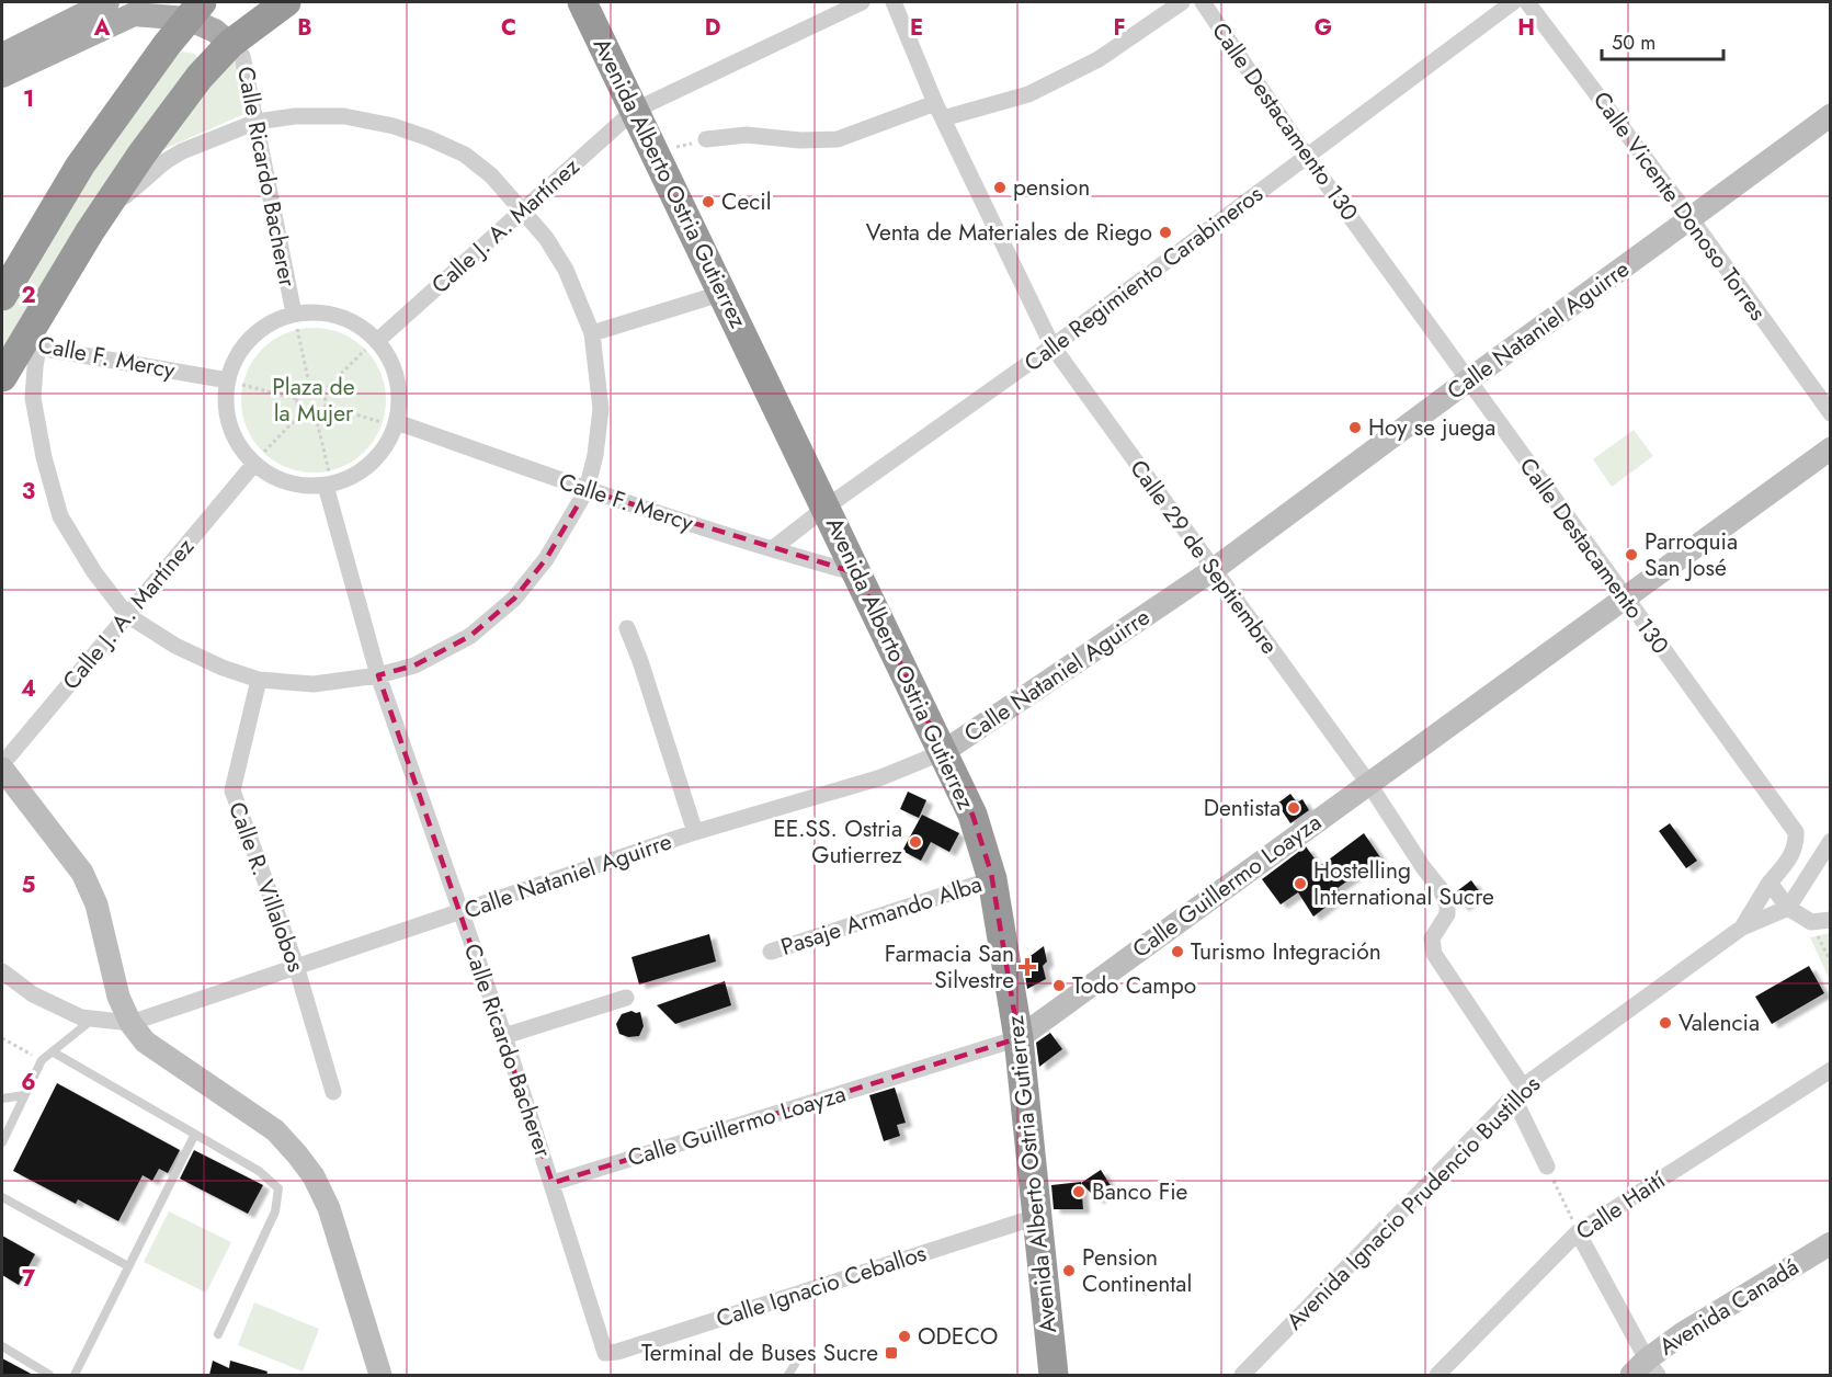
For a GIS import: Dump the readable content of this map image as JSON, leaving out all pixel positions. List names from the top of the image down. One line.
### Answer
{"streets":{"highway":["Avenida Alberto Ostria Gutierrez"],"street":["Calle Destacamento 130","Calle Ricardo Bacherer","Calle Vicente Donoso Torres","Calle J. A. Martínez","Calle Regimiento Carabineros","Calle Nataniel Aguirre","Calle F. Mercy","Calle 29 de Septiembre","Calle Guillermo Loayza","Calle R. Villalobos","Pasaje Armando Alba","Avenida Ignacio Prudencio Bustillos","Calle Haití","Calle Ignacio Ceballos","Avenida Canadá"]},"crossings":[["Calle Destacamento 130","Calle Regimiento Carabineros"],["Calle Destacamento 130","Calle Nataniel Aguirre"],["Calle Destacamento 130","Calle Guillermo Loayza"],["Calle Destacamento 130","Avenida Ignacio Prudencio Bustillos"],["Calle Ricardo Bacherer","Calle Nataniel Aguirre"],["Calle Ricardo Bacherer","Calle Guillermo Loayza"],["Calle Ricardo Bacherer","Calle Ignacio Ceballos"],["Avenida Alberto Ostria Gutierrez","Calle J. A. Martínez"],["Avenida Alberto Ostria Gutierrez","Calle Regimiento Carabineros"],["Avenida Alberto Ostria Gutierrez","Calle Nataniel Aguirre"],["Avenida Alberto Ostria Gutierrez","Calle F. Mercy"],["Avenida Alberto Ostria Gutierrez","Calle Guillermo Loayza"],["Avenida Alberto Ostria Gutierrez","Pasaje Armando Alba"],["Avenida Alberto Ostria Gutierrez","Calle Ignacio Ceballos"],["Calle Vicente Donoso Torres","Calle Nataniel Aguirre"],["Calle Regimiento Carabineros","Calle F. Mercy"],["Calle Regimiento Carabineros","Calle 29 de Septiembre"],["Calle Nataniel Aguirre","Calle 29 de Septiembre"],["Calle Nataniel Aguirre","Calle R. Villalobos"],["Calle 29 de Septiembre","Calle Guillermo Loayza"],["Calle 29 de Septiembre","Avenida Ignacio Prudencio Bustillos"]],"parks":["Plaza de la Mujer"],"places":{"other":["pension","Cecil","Venta de Materiales de Riego","Hoy se juega","Parroquia San José","Dentista","EE.SS. Ostria Gutierrez","Hostelling International Sucre","Turismo Integración","Todo Campo","Valencia","Banco Fie","Pension Continental","ODECO"],"health":["Farmacia San Silvestre"],"transit":["Terminal de Buses Sucre"]},"scale_bar":"50 m","grid":{"columns":["A","B","C","D","E","F","G","H"],"rows":["1","2","3","4","5","6","7"]}}
